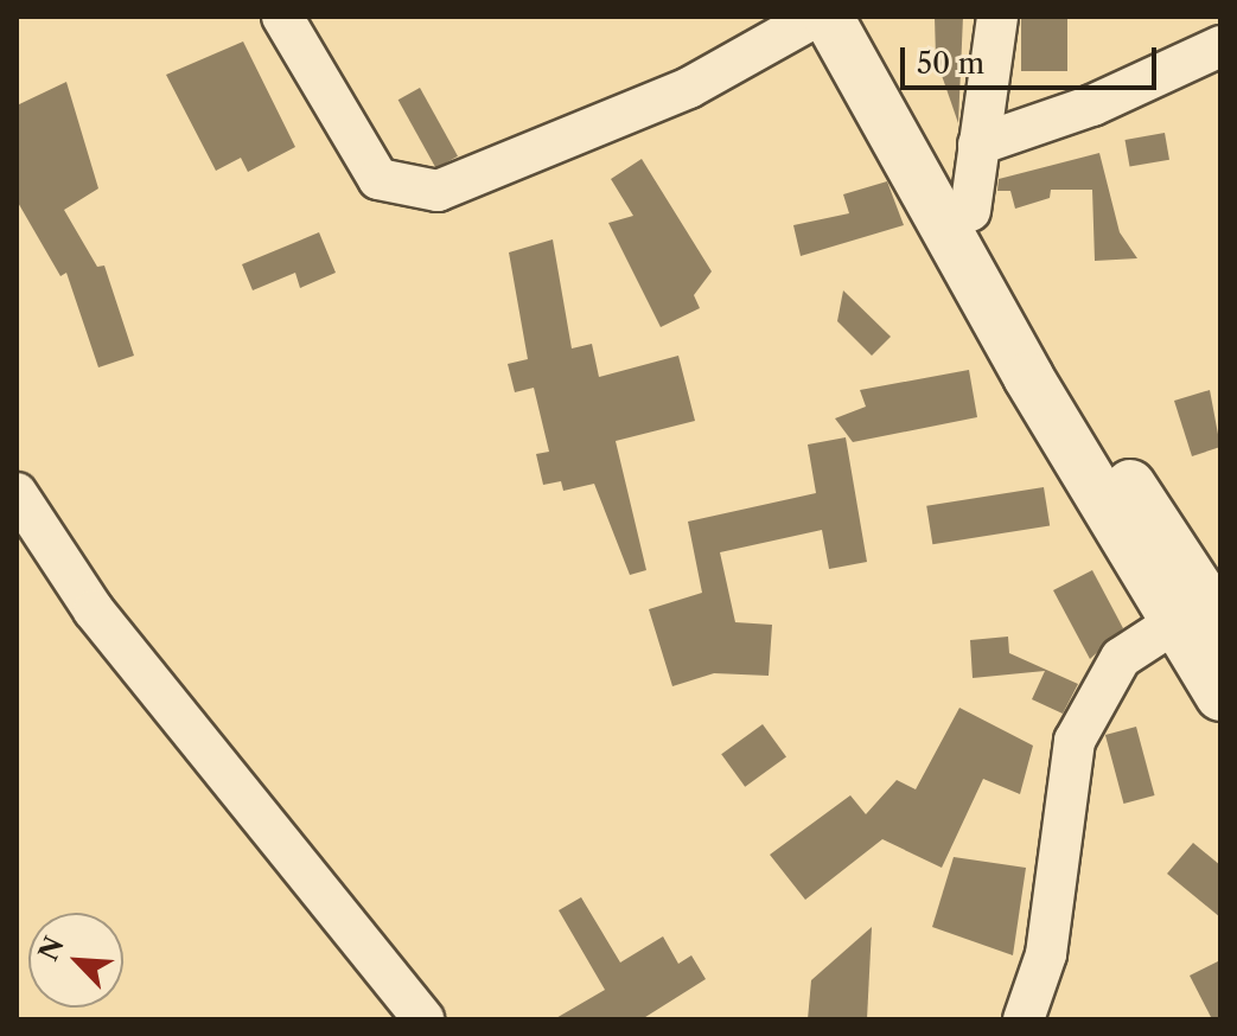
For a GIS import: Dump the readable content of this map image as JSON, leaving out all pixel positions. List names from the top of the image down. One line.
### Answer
{"scale_bar":"50 m","north":"top left"}
